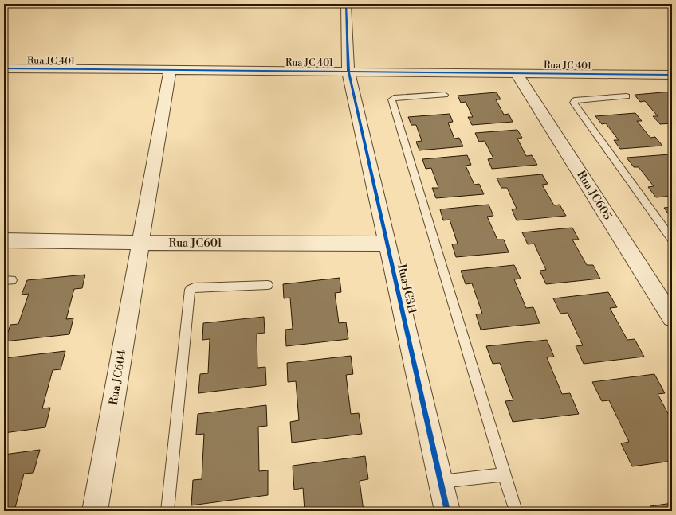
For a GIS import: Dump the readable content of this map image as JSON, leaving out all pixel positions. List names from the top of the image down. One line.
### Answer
{"streets":{"street":["Rua JC 401","Rua JC605","Rua JC601","Rua JC311","Rua JC604"]},"crossings":[["Rua JC 401","Rua JC605"],["Rua JC 401","Rua JC311"],["Rua JC 401","Rua JC604"],["Rua JC601","Rua JC311"],["Rua JC601","Rua JC604"]]}
